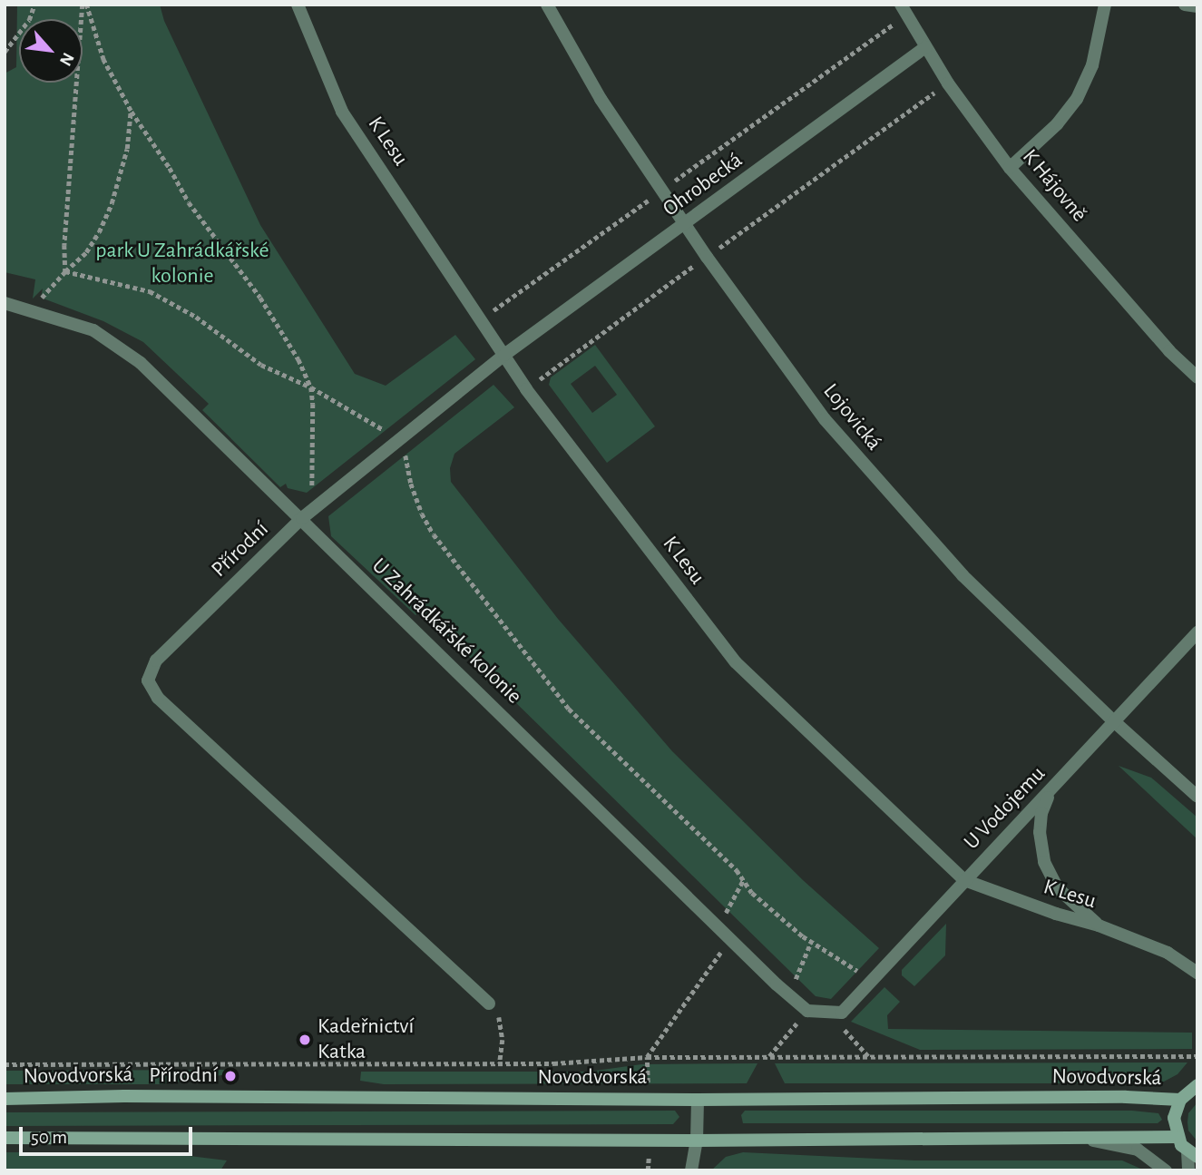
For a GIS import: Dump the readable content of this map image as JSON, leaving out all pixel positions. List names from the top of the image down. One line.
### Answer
{"streets":{"main road":["Novodvorská"],"street":["K Lesu","Ohrobecká","K Hájovně","Lojovická","Přírodní","U Zahrádkářské kolonie","U Vodojemu"]},"crossings":[["K Lesu","Ohrobecká"],["K Lesu","Přírodní"],["K Lesu","U Vodojemu"],["Ohrobecká","K Hájovně"],["Ohrobecká","Lojovická"],["Ohrobecká","Přírodní"],["Lojovická","U Vodojemu"],["Přírodní","U Zahrádkářské kolonie"]],"parks":["park U Zahrádkářské kolonie"],"places":["Kadeřnictví Katka","Přírodní"],"scale_bar":"50 m","north":"bottom right"}
